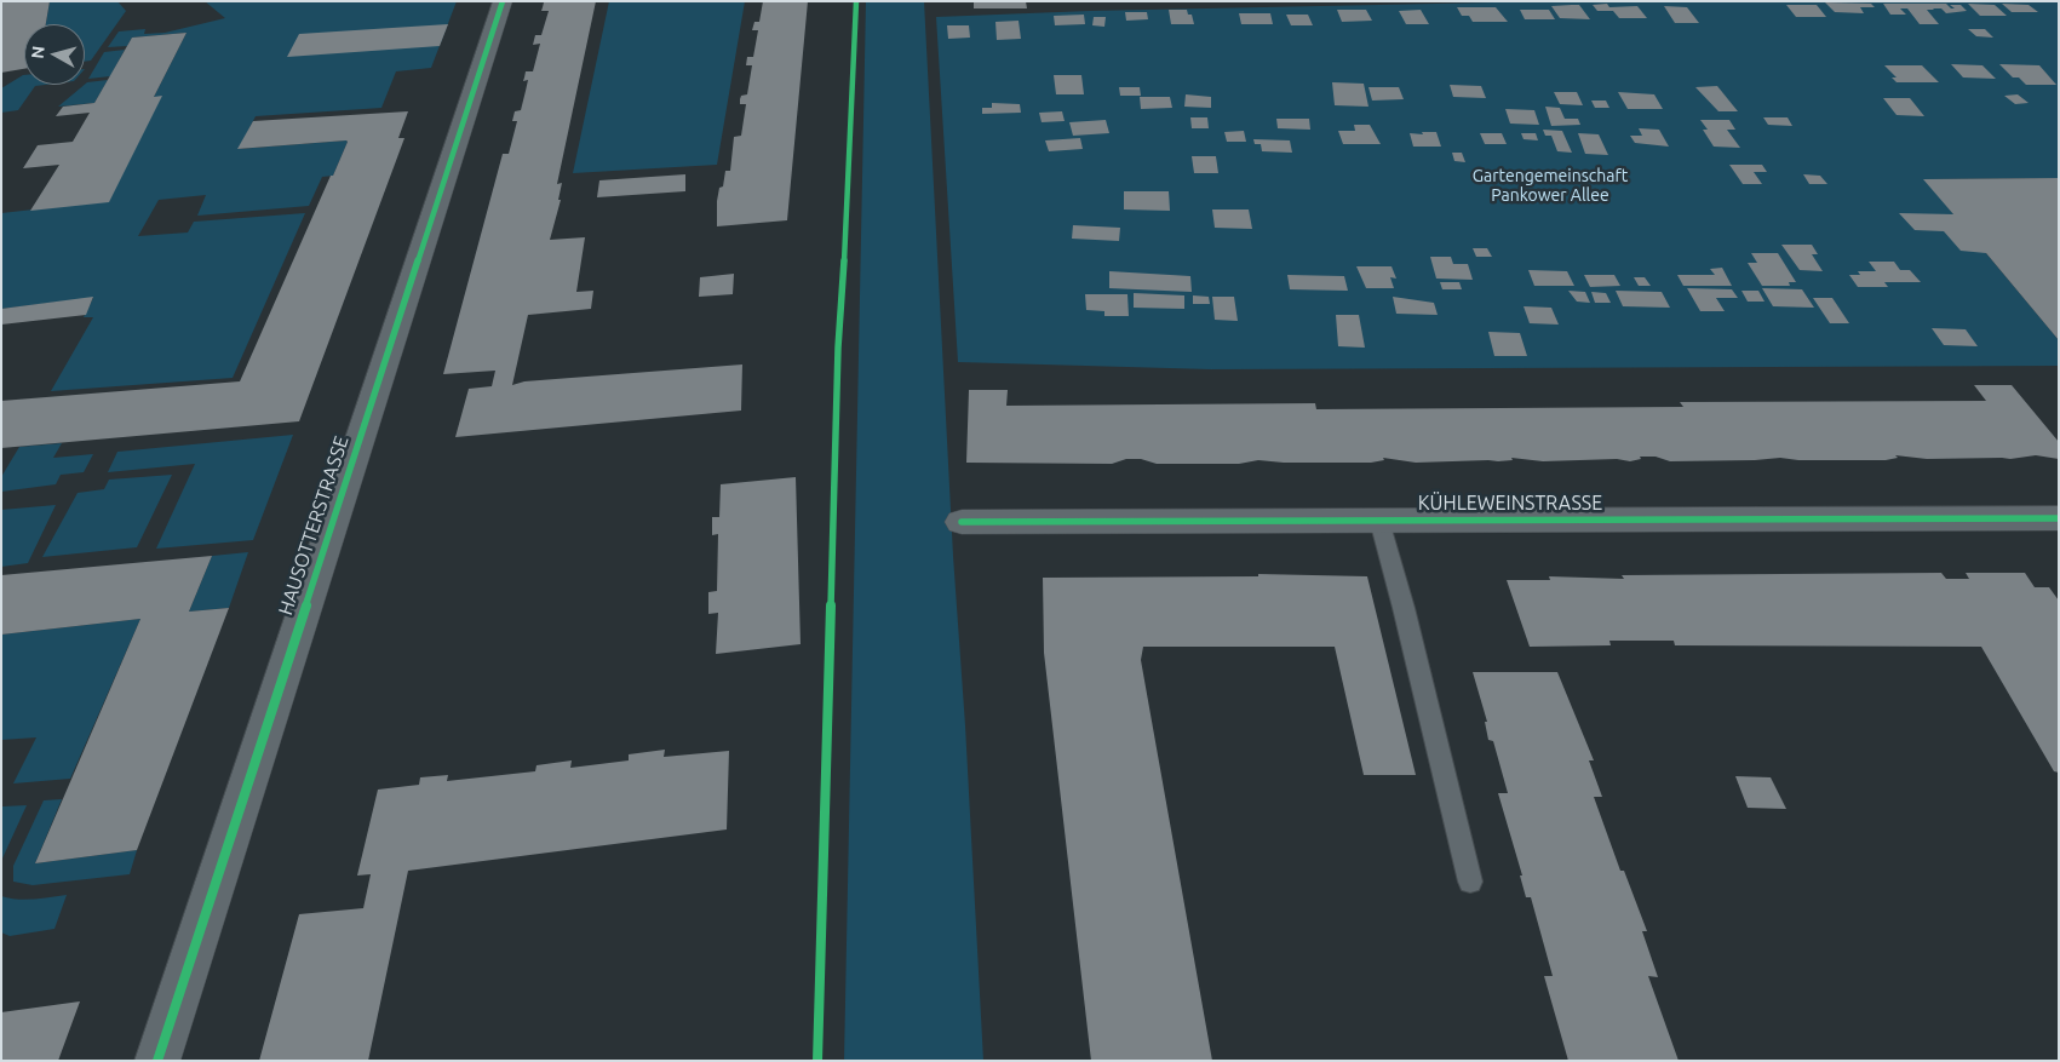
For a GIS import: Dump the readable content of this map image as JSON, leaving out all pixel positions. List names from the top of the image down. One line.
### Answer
{"streets":{"street":["KÜHLEWEINSTRASSE","HAUSOTTERSTRASSE"]},"parks":["Gartengemeinschaft Pankower Allee"],"north":"left"}
